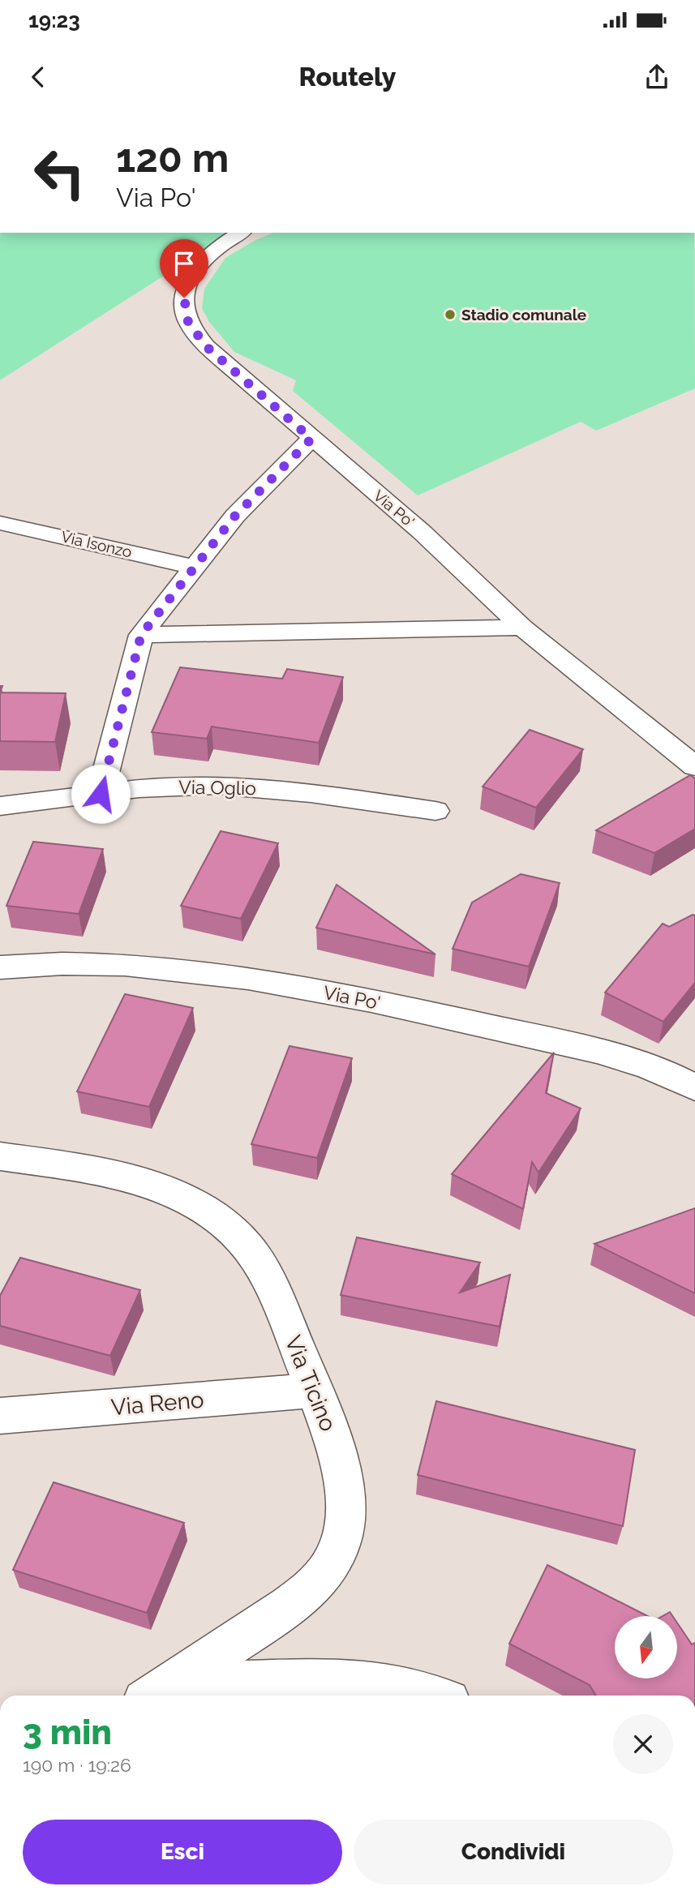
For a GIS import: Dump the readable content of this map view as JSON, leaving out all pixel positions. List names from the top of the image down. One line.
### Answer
{"streets":{"street":["Via Po'","Via Isonzo","Via Oglio","Via Ticino","Via Reno"]},"crossings":[["Via Ticino","Via Reno"]],"places":["Stadio comunale"],"north":"bottom","page":{"status":"19:23","header":"Routely","turn":["120 m","Via Po'"],"heading":["3 min","190 m · 19:26"],"buttons":["Esci","Condividi"]}}
